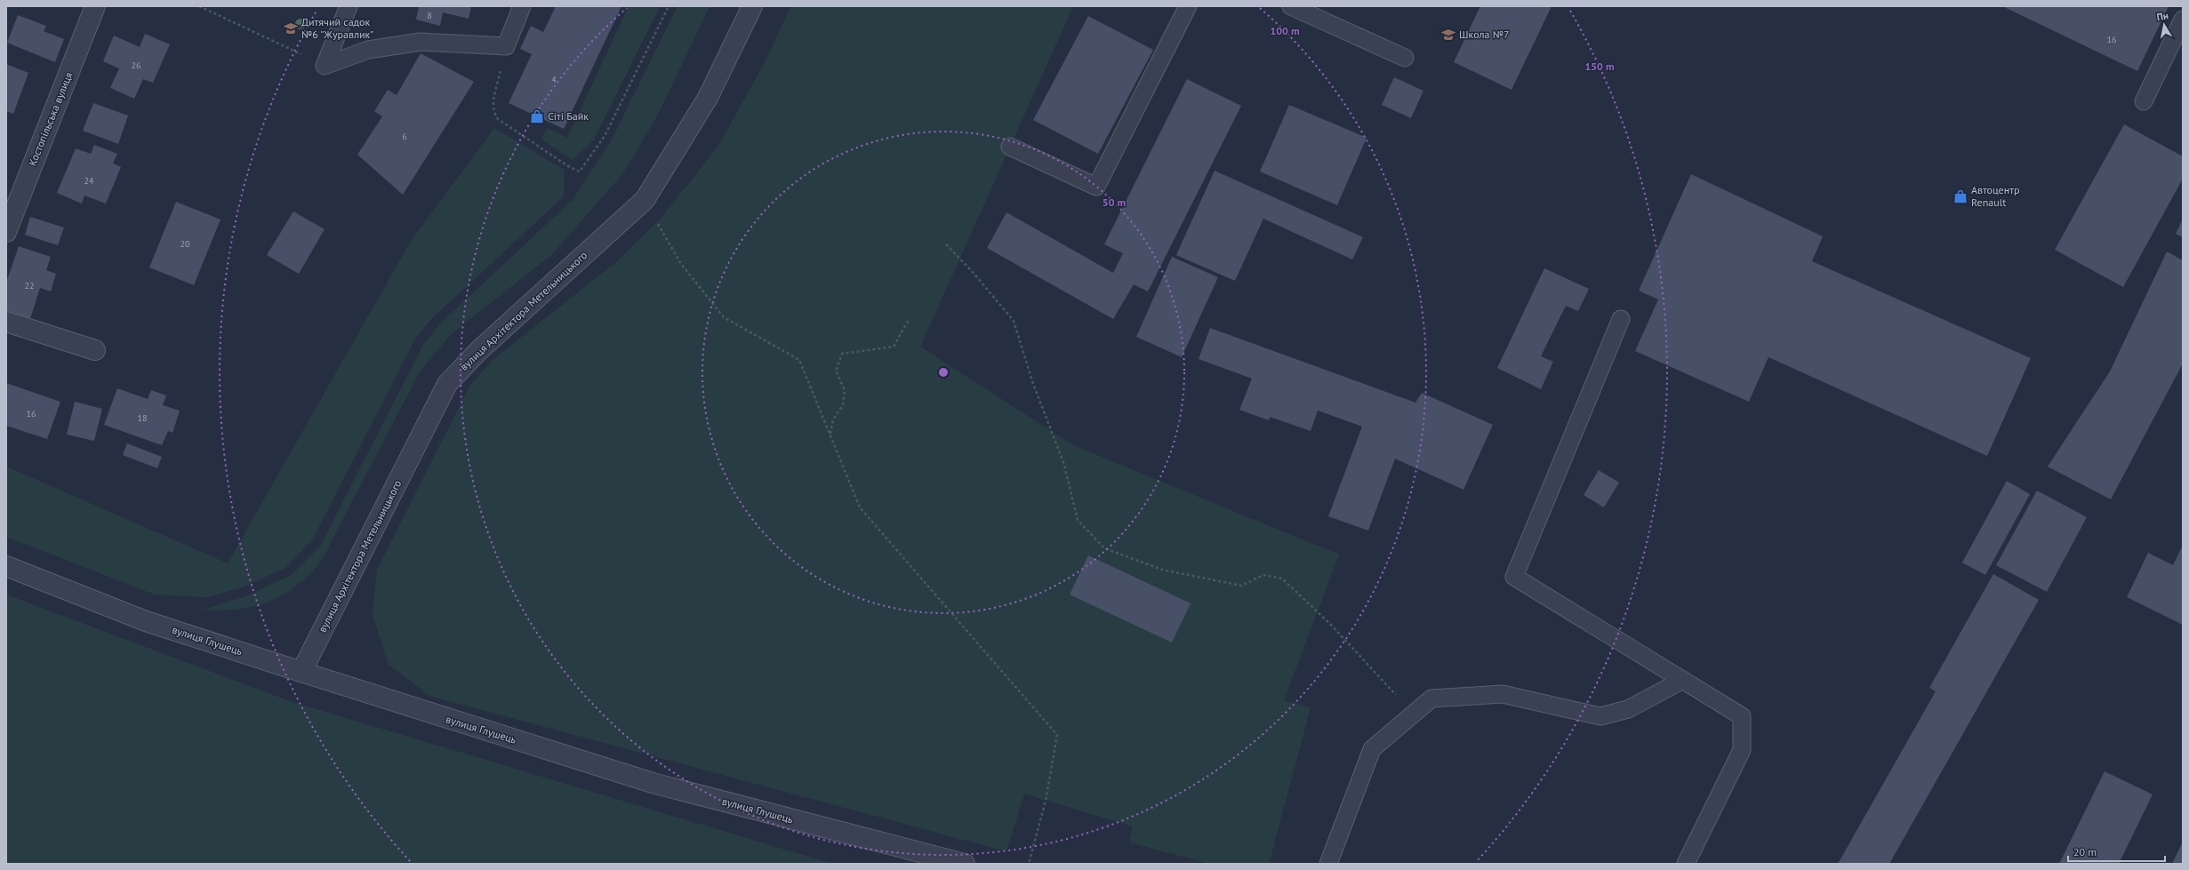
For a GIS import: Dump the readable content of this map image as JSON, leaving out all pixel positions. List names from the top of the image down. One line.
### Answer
{"streets":{"street":["Костопільська вулиця","вулиця Архітектора Метельницького","вулиця Глушець"]},"crossings":[["вулиця Архітектора Метельницького","вулиця Глушець"]],"places":{"school or university":["Дитячий садок №6 \"Журавлик\"","Школа №7"],"shop":["Сіті Байк","Автоцентр Renault"]},"house_numbers":["8","16","26","4","6","24","20","22","16","18"],"scale_bar":"20 m","north":"top","rings":["100 m","150 m","50 m"]}
